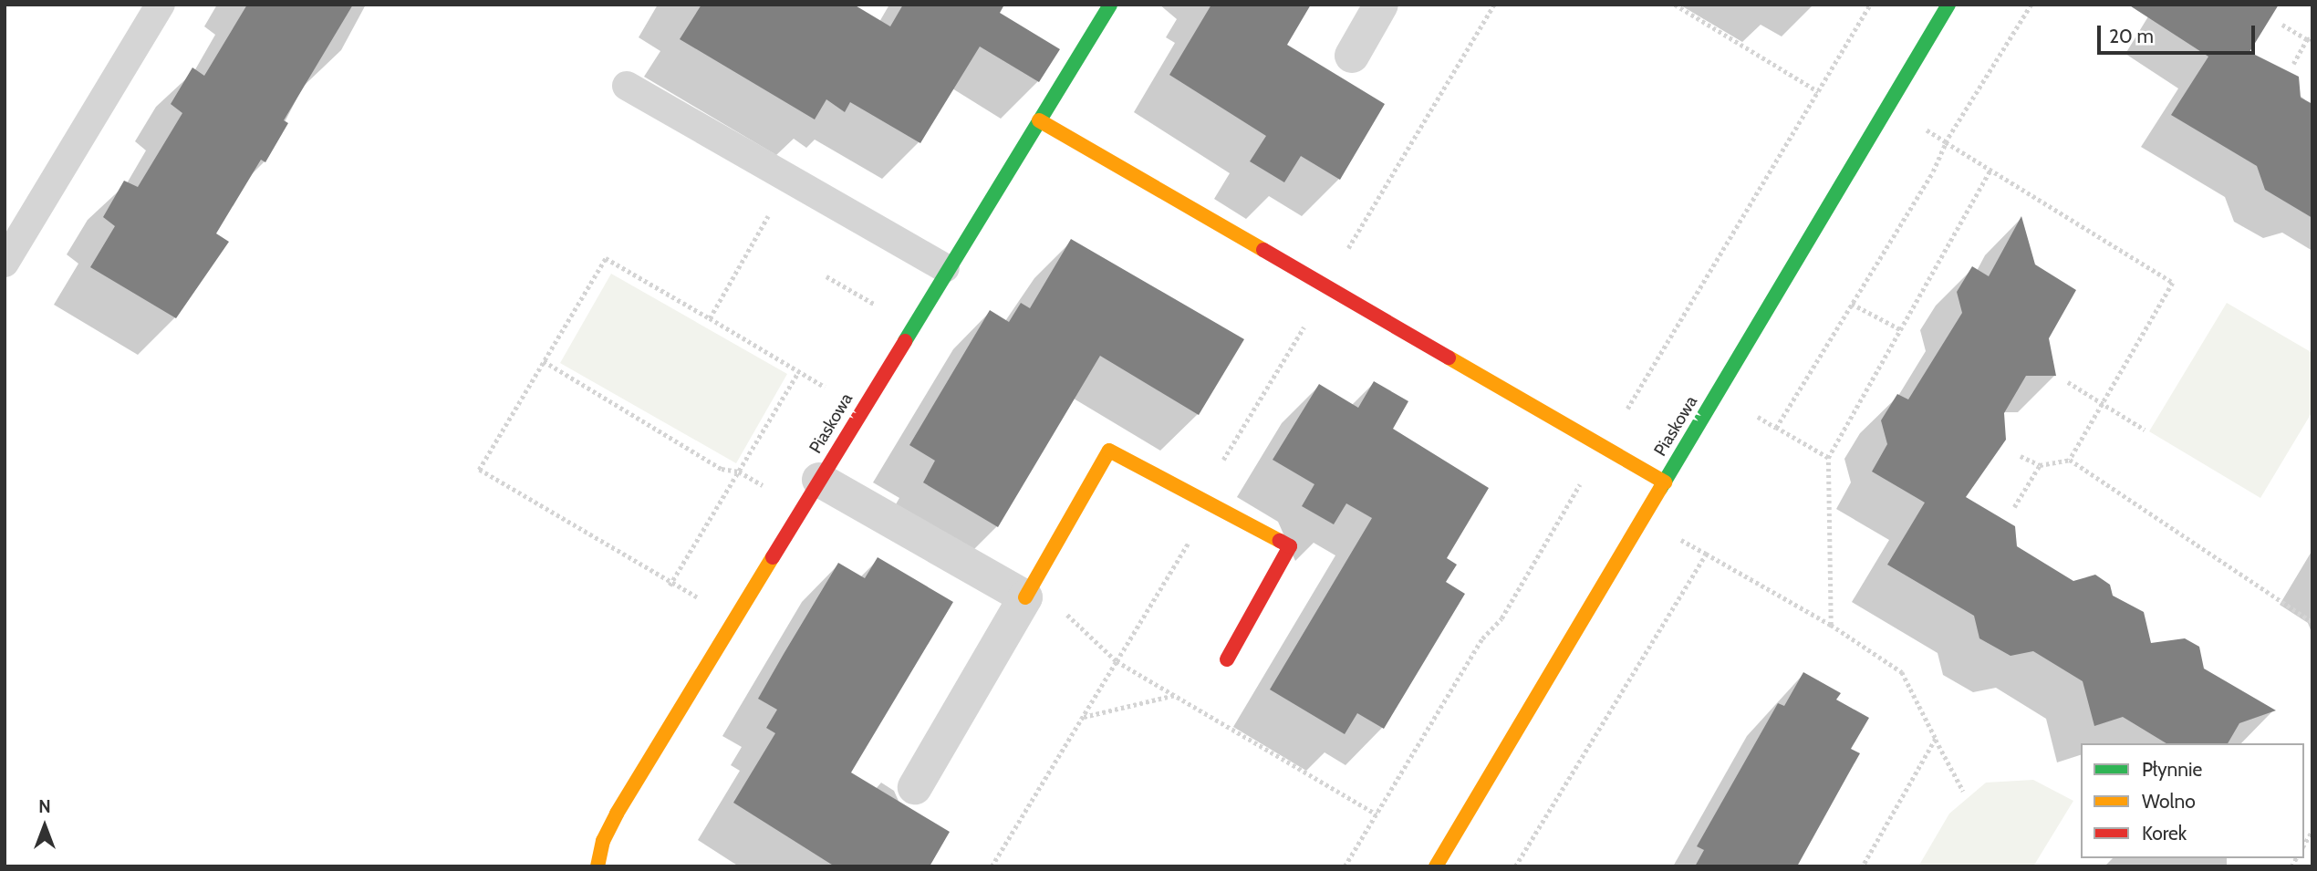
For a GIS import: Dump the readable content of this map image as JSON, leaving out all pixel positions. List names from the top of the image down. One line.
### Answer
{"streets":{"street":["Piaskowa"]},"legend":["Płynnie","Wolno","Korek"],"scale_bar":"20 m","north":"top"}
